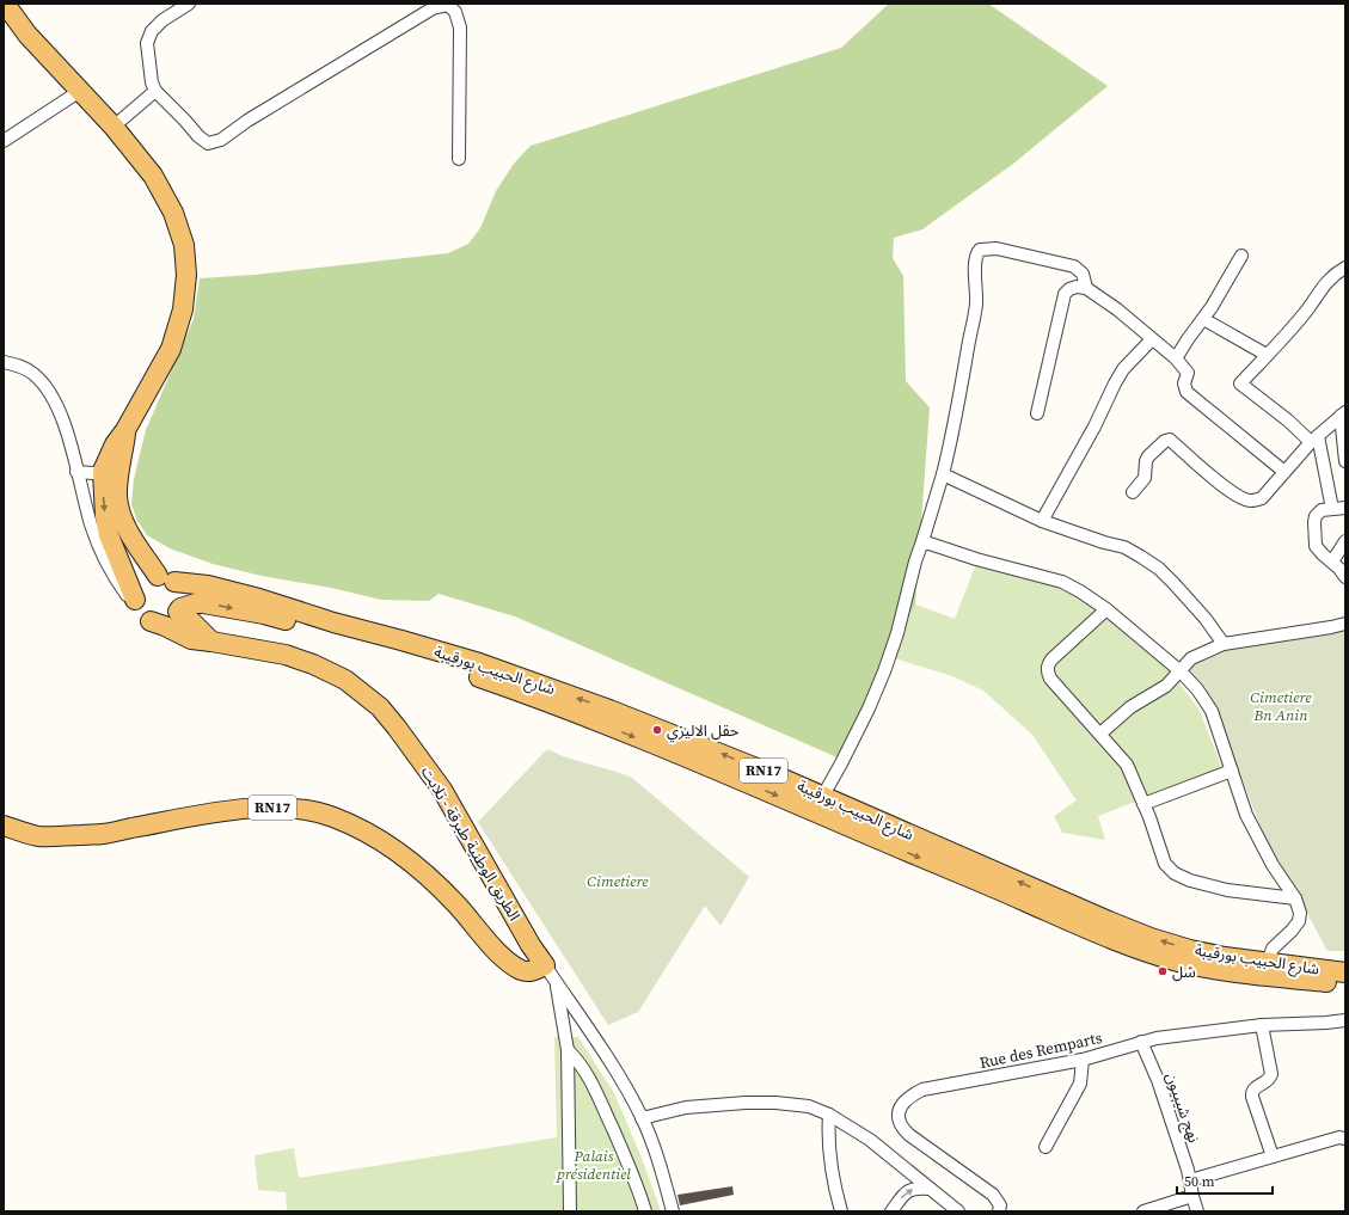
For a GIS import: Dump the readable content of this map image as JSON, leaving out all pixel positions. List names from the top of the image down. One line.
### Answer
{"streets":{"main road":["شارع الحبيب بورقيبة","RN17","الطريق الوطنية طبرقة - تلابت"],"street":["Rue des Remparts","نهج شيبيون"]},"crossings":[["شارع الحبيب بورقيبة","RN17"],["RN17","الطريق الوطنية طبرقة - تلابت"],["Rue des Remparts","نهج شيبيون"]],"parks":["Cimetiere Bn Anin","Cimetiere","Palais présidentiel"],"places":["حقل الاليزي","شل"],"scale_bar":"50 m"}
